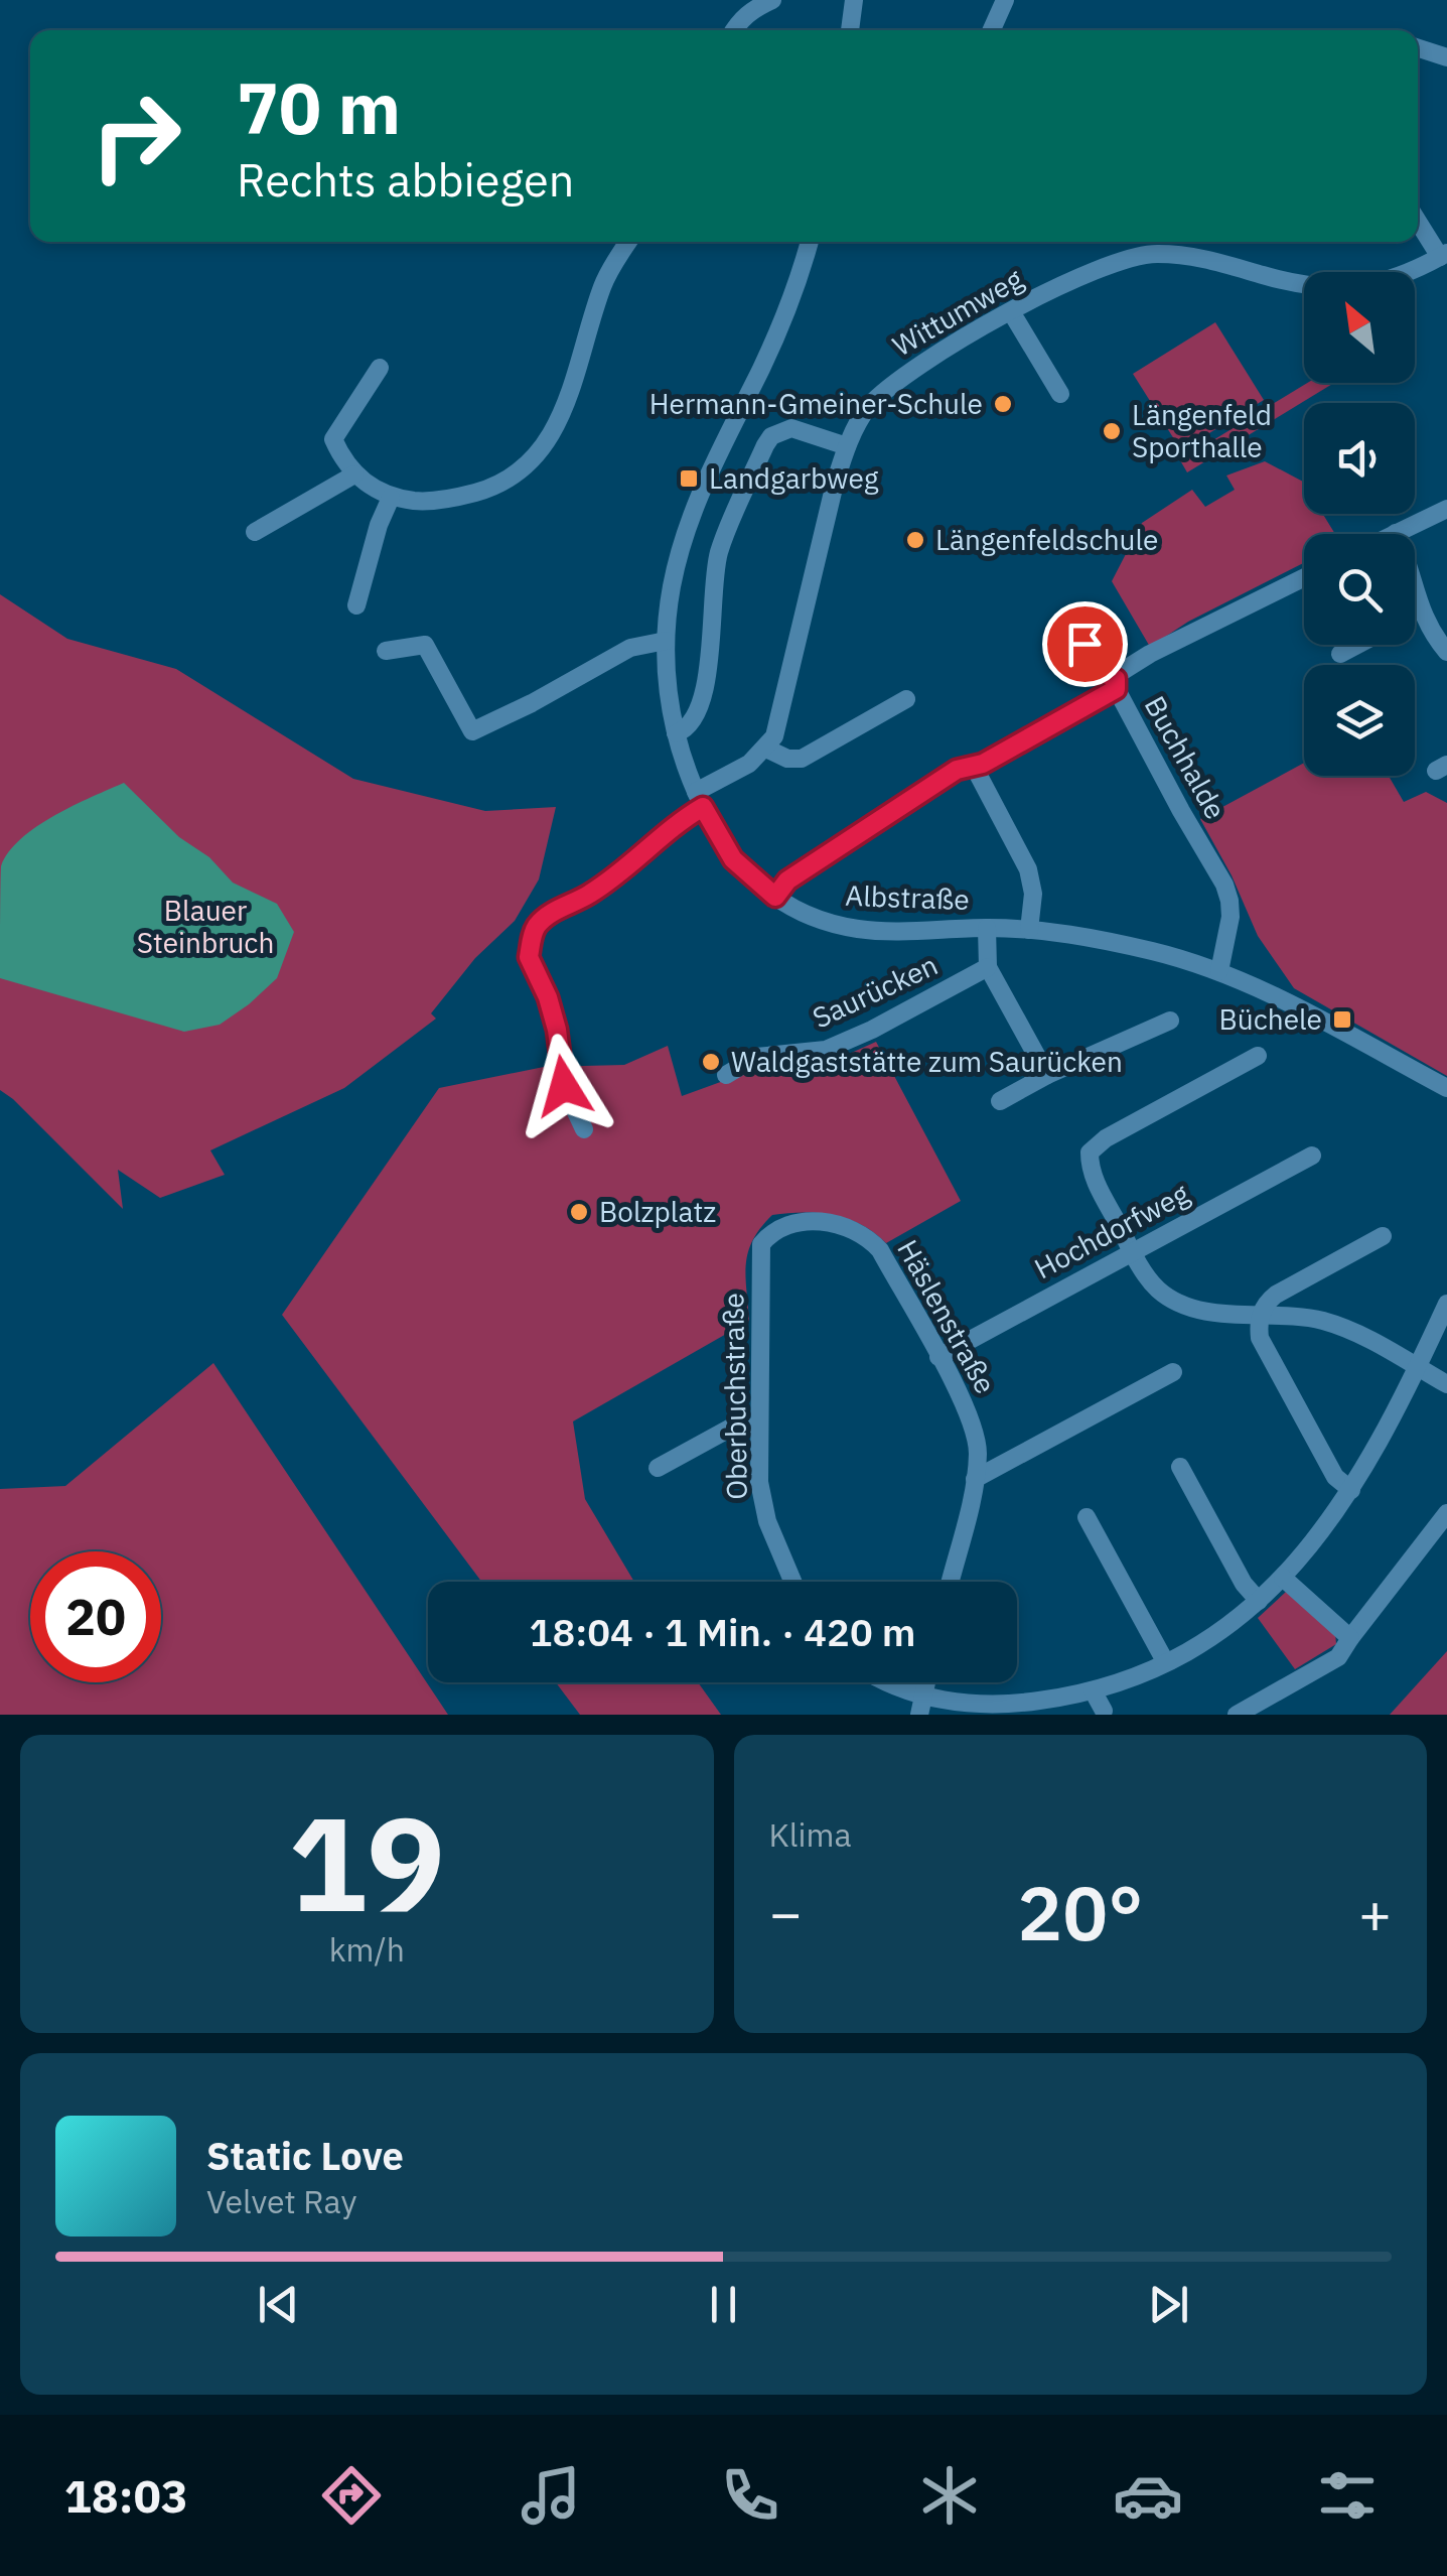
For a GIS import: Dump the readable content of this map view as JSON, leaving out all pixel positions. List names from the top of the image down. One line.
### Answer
{"streets":{"street":["Wittumweg","Buchhalde","Albstraße","Saurücken","Hochdorfweg","Häslenstraße","Oberbuchstraße"]},"crossings":[["Buchhalde","Albstraße"],["Hochdorfweg","Häslenstraße"],["Häslenstraße","Oberbuchstraße"]],"parks":["Blauer Steinbruch"],"places":{"other":["Hermann-Gmeiner-Schule","Längenfeld Sporthalle","Längenfeldschule","Waldgaststätte zum Saurücken","Bolzplatz"],"transit":["Landgarbweg","Büchele"]},"north":"top left","page":{"turn":["70 m","Rechts abbiegen"],"limit":"20","trip":"18:04 · 1 Min. · 420 m","tile":[["19","km/h"],"Klima"],"heat":["−","20°","+"],"song":["Static Love","Velvet Ray"],"tabs":"18:03"}}
